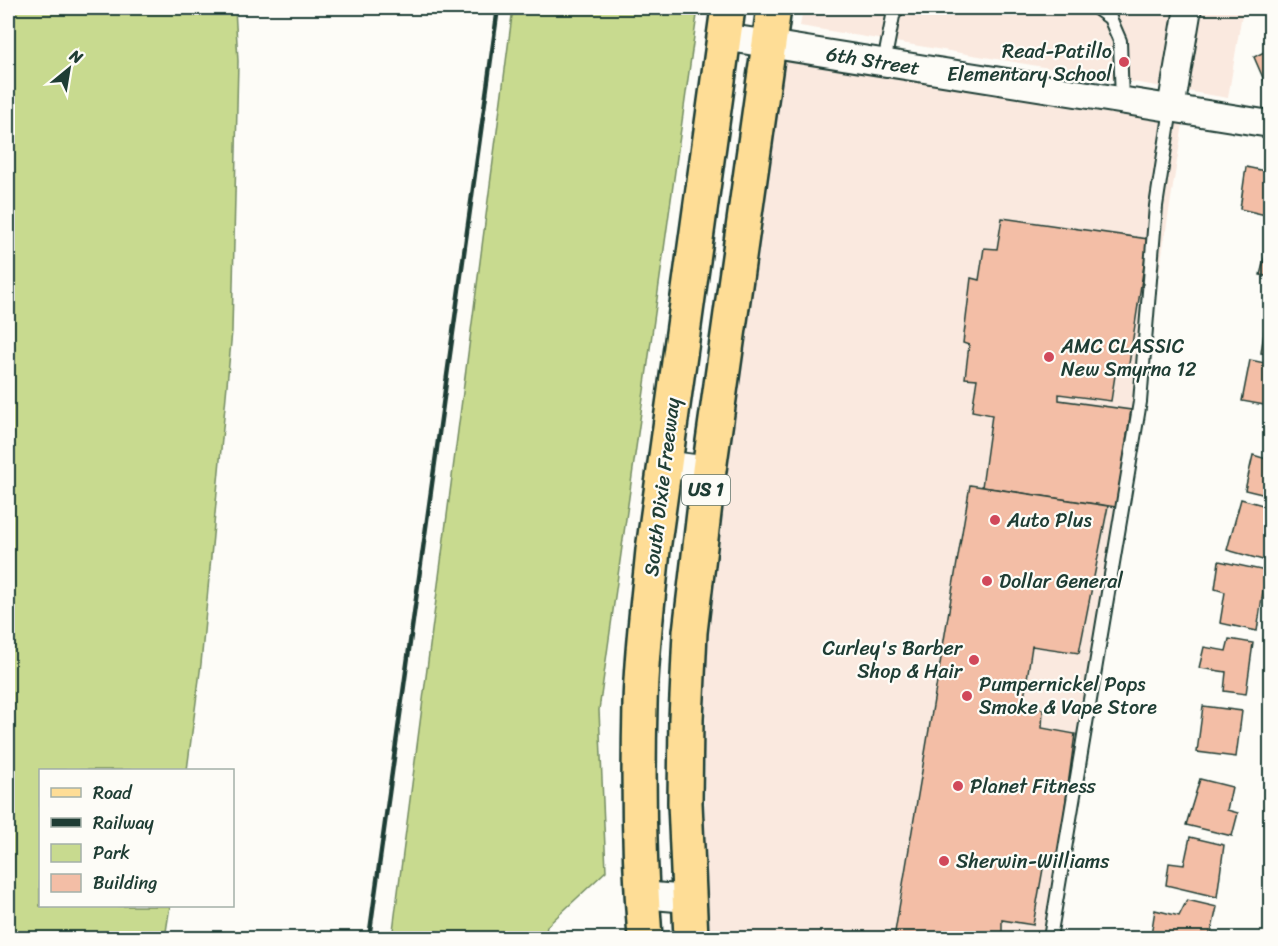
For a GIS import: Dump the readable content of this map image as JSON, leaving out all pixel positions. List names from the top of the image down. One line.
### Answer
{"streets":{"main road":["South Dixie Freeway","US 1"],"street":["6th Street"]},"crossings":[["6th Street","South Dixie Freeway"],["6th Street","US 1"]],"places":["Read-Patillo Elementary School","AMC CLASSIC New Smyrna 12","Auto Plus","Dollar General","Curley's Barber Shop & Hair","Pumpernickel Pops Smoke & Vape Store","Planet Fitness","Sherwin-Williams"],"legend":["Road","Railway","Park","Building"],"north":"top right"}
